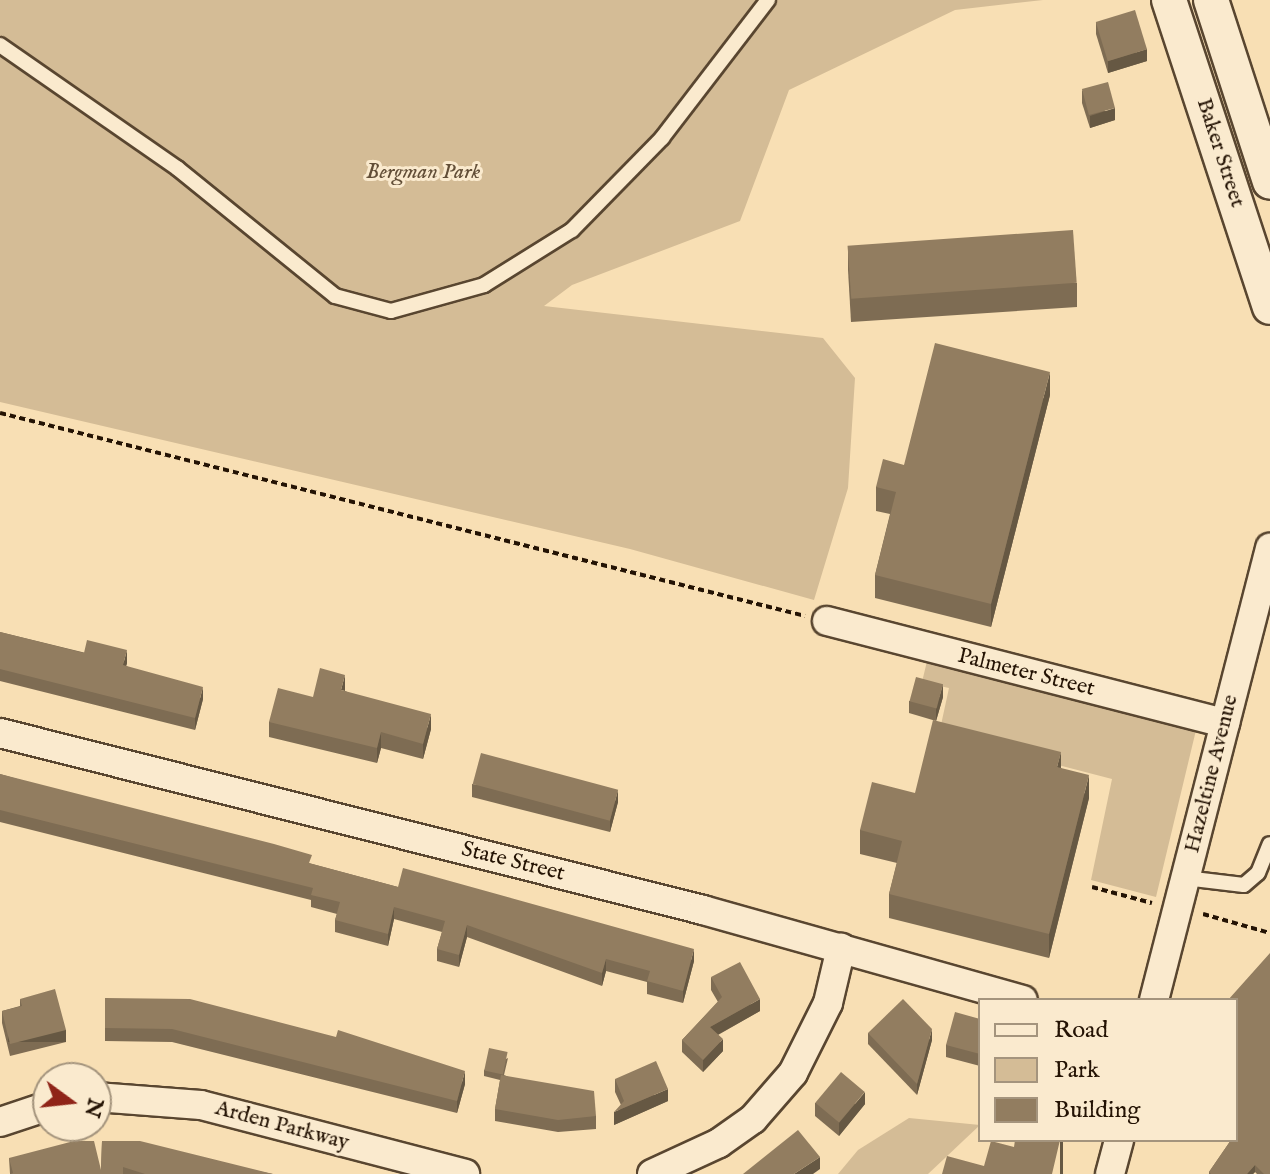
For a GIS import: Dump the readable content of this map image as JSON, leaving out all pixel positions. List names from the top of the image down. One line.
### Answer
{"streets":{"street":["Baker Street","Palmeter Street","Hazeltine Avenue","State Street","Arden Parkway"]},"crossings":[["Palmeter Street","Hazeltine Avenue"]],"parks":["Bergman Park"],"legend":["Road","Park","Building"],"north":"right"}
